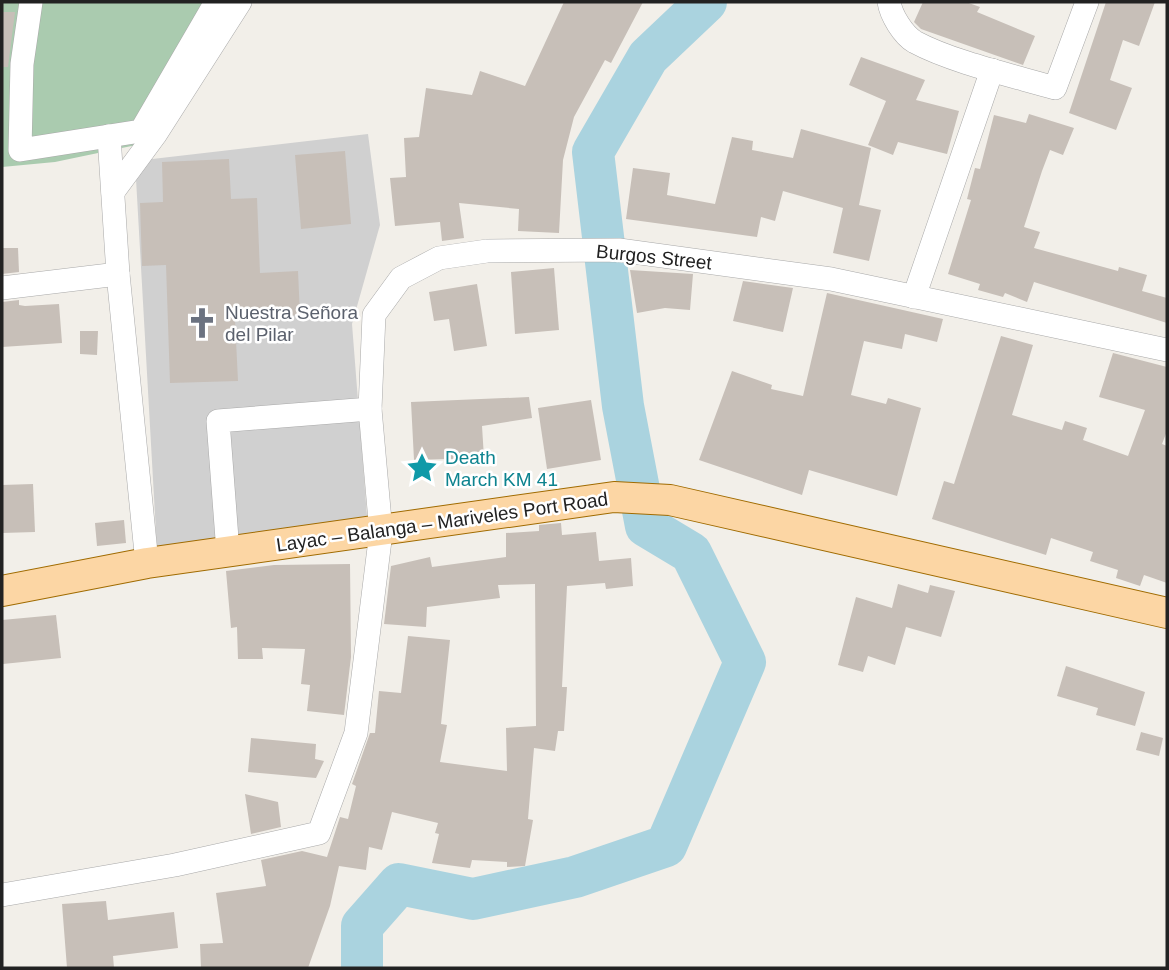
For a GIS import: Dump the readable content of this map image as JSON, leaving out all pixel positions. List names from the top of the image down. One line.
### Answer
{"streets":{"main road":["Layac – Balanga – Mariveles Port Road"],"street":["Burgos Street"]},"crossings":[["Burgos Street","Layac – Balanga – Mariveles Port Road"]],"places":{"church":["Nuestra Señora del Pilar"],"place":["Death March KM 41"]}}
